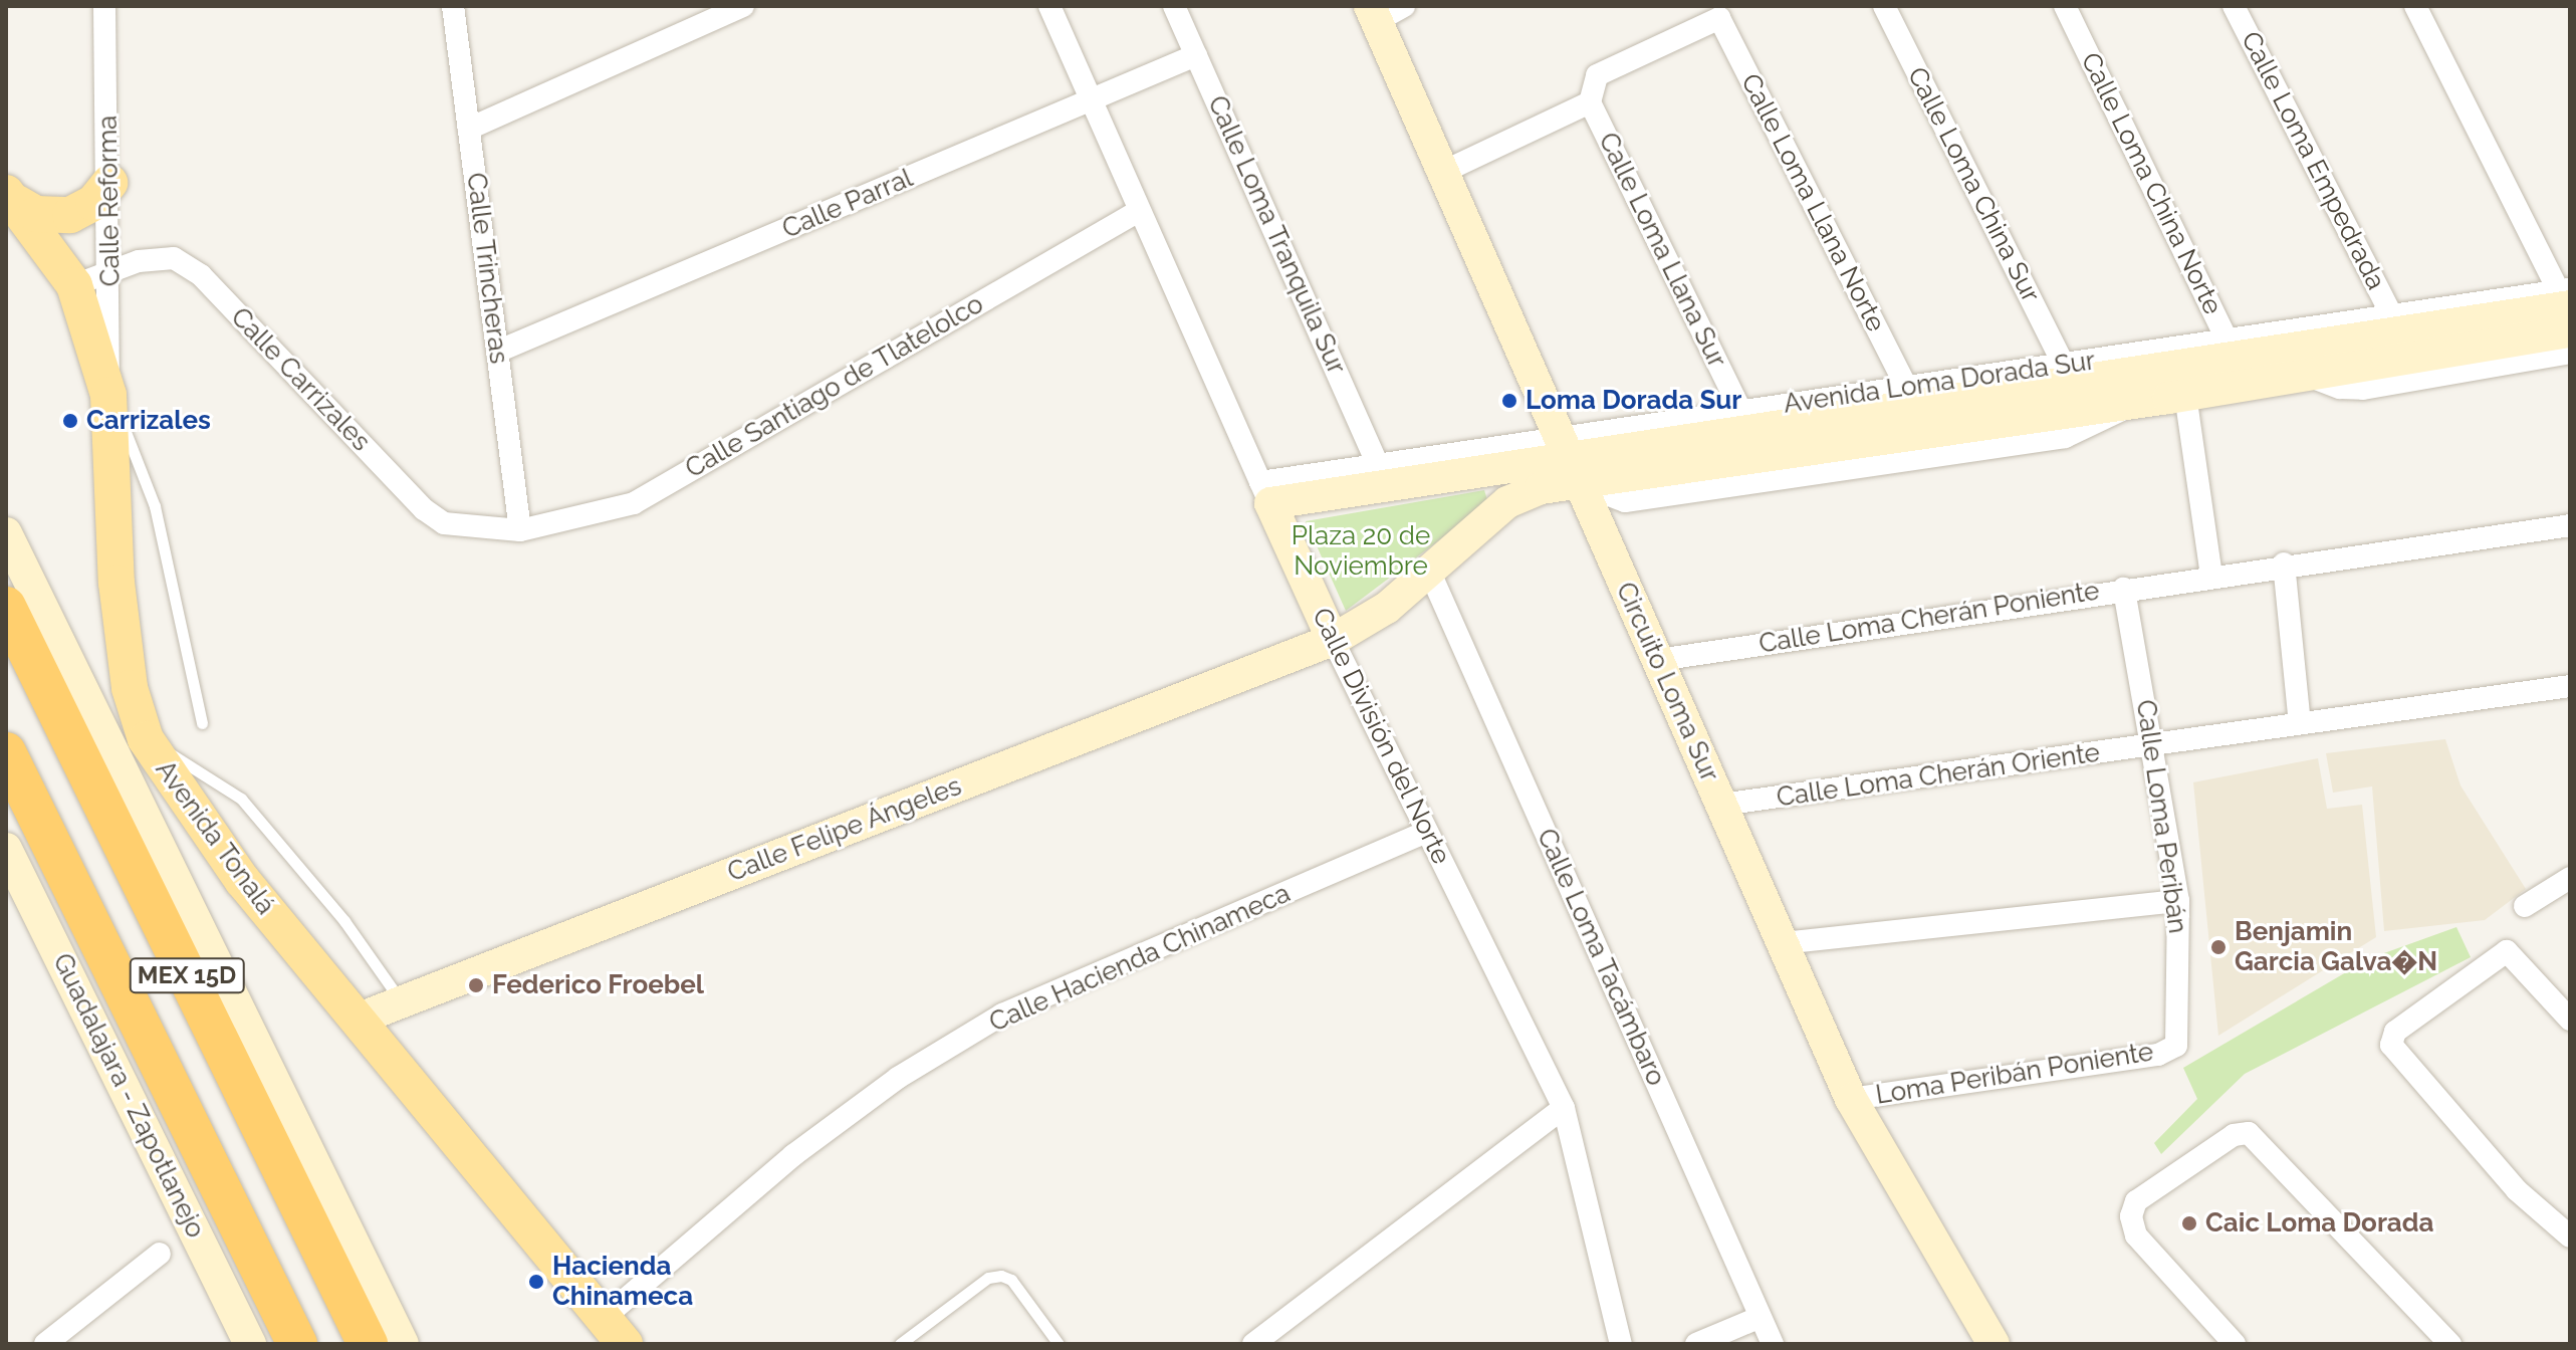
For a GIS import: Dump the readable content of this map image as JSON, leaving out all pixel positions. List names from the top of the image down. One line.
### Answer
{"streets":{"highway":["MEX 15D"],"main road":["Avenida Tonalá"],"street":["Calle Loma Empedrada","Calle Loma China Norte","Calle Loma China Sur","Calle Reforma","Calle Loma Llana Norte","Calle Parral","Calle Loma Tranquila Sur","Calle Loma Llana Sur","Calle Trincheras","Calle Carrizales","Avenida Loma Dorada Sur","Calle Santiago de Tlatelolco","Calle Loma Cherán Poniente","Circuito Loma Sur","Calle División del Norte","Calle Loma Cherán Oriente","Calle Loma Peribán","Calle Felipe Ángeles","Calle Loma Tacámbaro","Calle Hacienda Chinameca","Loma Peribán Poniente","Guadalajara - Zapotlanejo"]},"crossings":[["Calle Loma Empedrada","Avenida Loma Dorada Sur"],["Calle Loma China Norte","Avenida Loma Dorada Sur"],["Calle Loma China Sur","Avenida Loma Dorada Sur"],["Calle Reforma","Calle Carrizales"],["Calle Reforma","Avenida Tonalá"],["Calle Loma Llana Norte","Calle Loma Llana Sur"],["Calle Loma Llana Norte","Avenida Loma Dorada Sur"],["Calle Parral","Calle Loma Tranquila Sur"],["Calle Parral","Calle Trincheras"],["Calle Parral","Calle División del Norte"],["Calle Loma Tranquila Sur","Avenida Loma Dorada Sur"],["Calle Loma Llana Sur","Avenida Loma Dorada Sur"],["Calle Trincheras","Calle Carrizales"],["Calle Trincheras","Calle Santiago de Tlatelolco"],["Calle Carrizales","Calle Santiago de Tlatelolco"],["Calle Carrizales","Avenida Tonalá"],["Avenida Loma Dorada Sur","Circuito Loma Sur"],["Avenida Loma Dorada Sur","Calle División del Norte"],["Avenida Loma Dorada Sur","Calle Felipe Ángeles"],["Avenida Loma Dorada Sur","Calle Loma Tacámbaro"],["Calle Santiago de Tlatelolco","Calle División del Norte"],["Calle Loma Cherán Poniente","Circuito Loma Sur"],["Calle Loma Cherán Poniente","Calle Loma Peribán"],["Circuito Loma Sur","Calle Loma Cherán Oriente"],["Circuito Loma Sur","Loma Peribán Poniente"],["Calle División del Norte","Calle Felipe Ángeles"],["Calle División del Norte","Calle Hacienda Chinameca"],["Calle Loma Cherán Oriente","Calle Loma Peribán"],["Calle Loma Peribán","Loma Peribán Poniente"],["Calle Felipe Ángeles","Avenida Tonalá"],["Avenida Tonalá","Calle Hacienda Chinameca"]],"parks":["Plaza 20 de Noviembre"],"places":["Loma Dorada Sur","Carrizales","Benjamin Garcia Galva�N","Federico Froebel","Caic Loma Dorada","Hacienda Chinameca"]}
